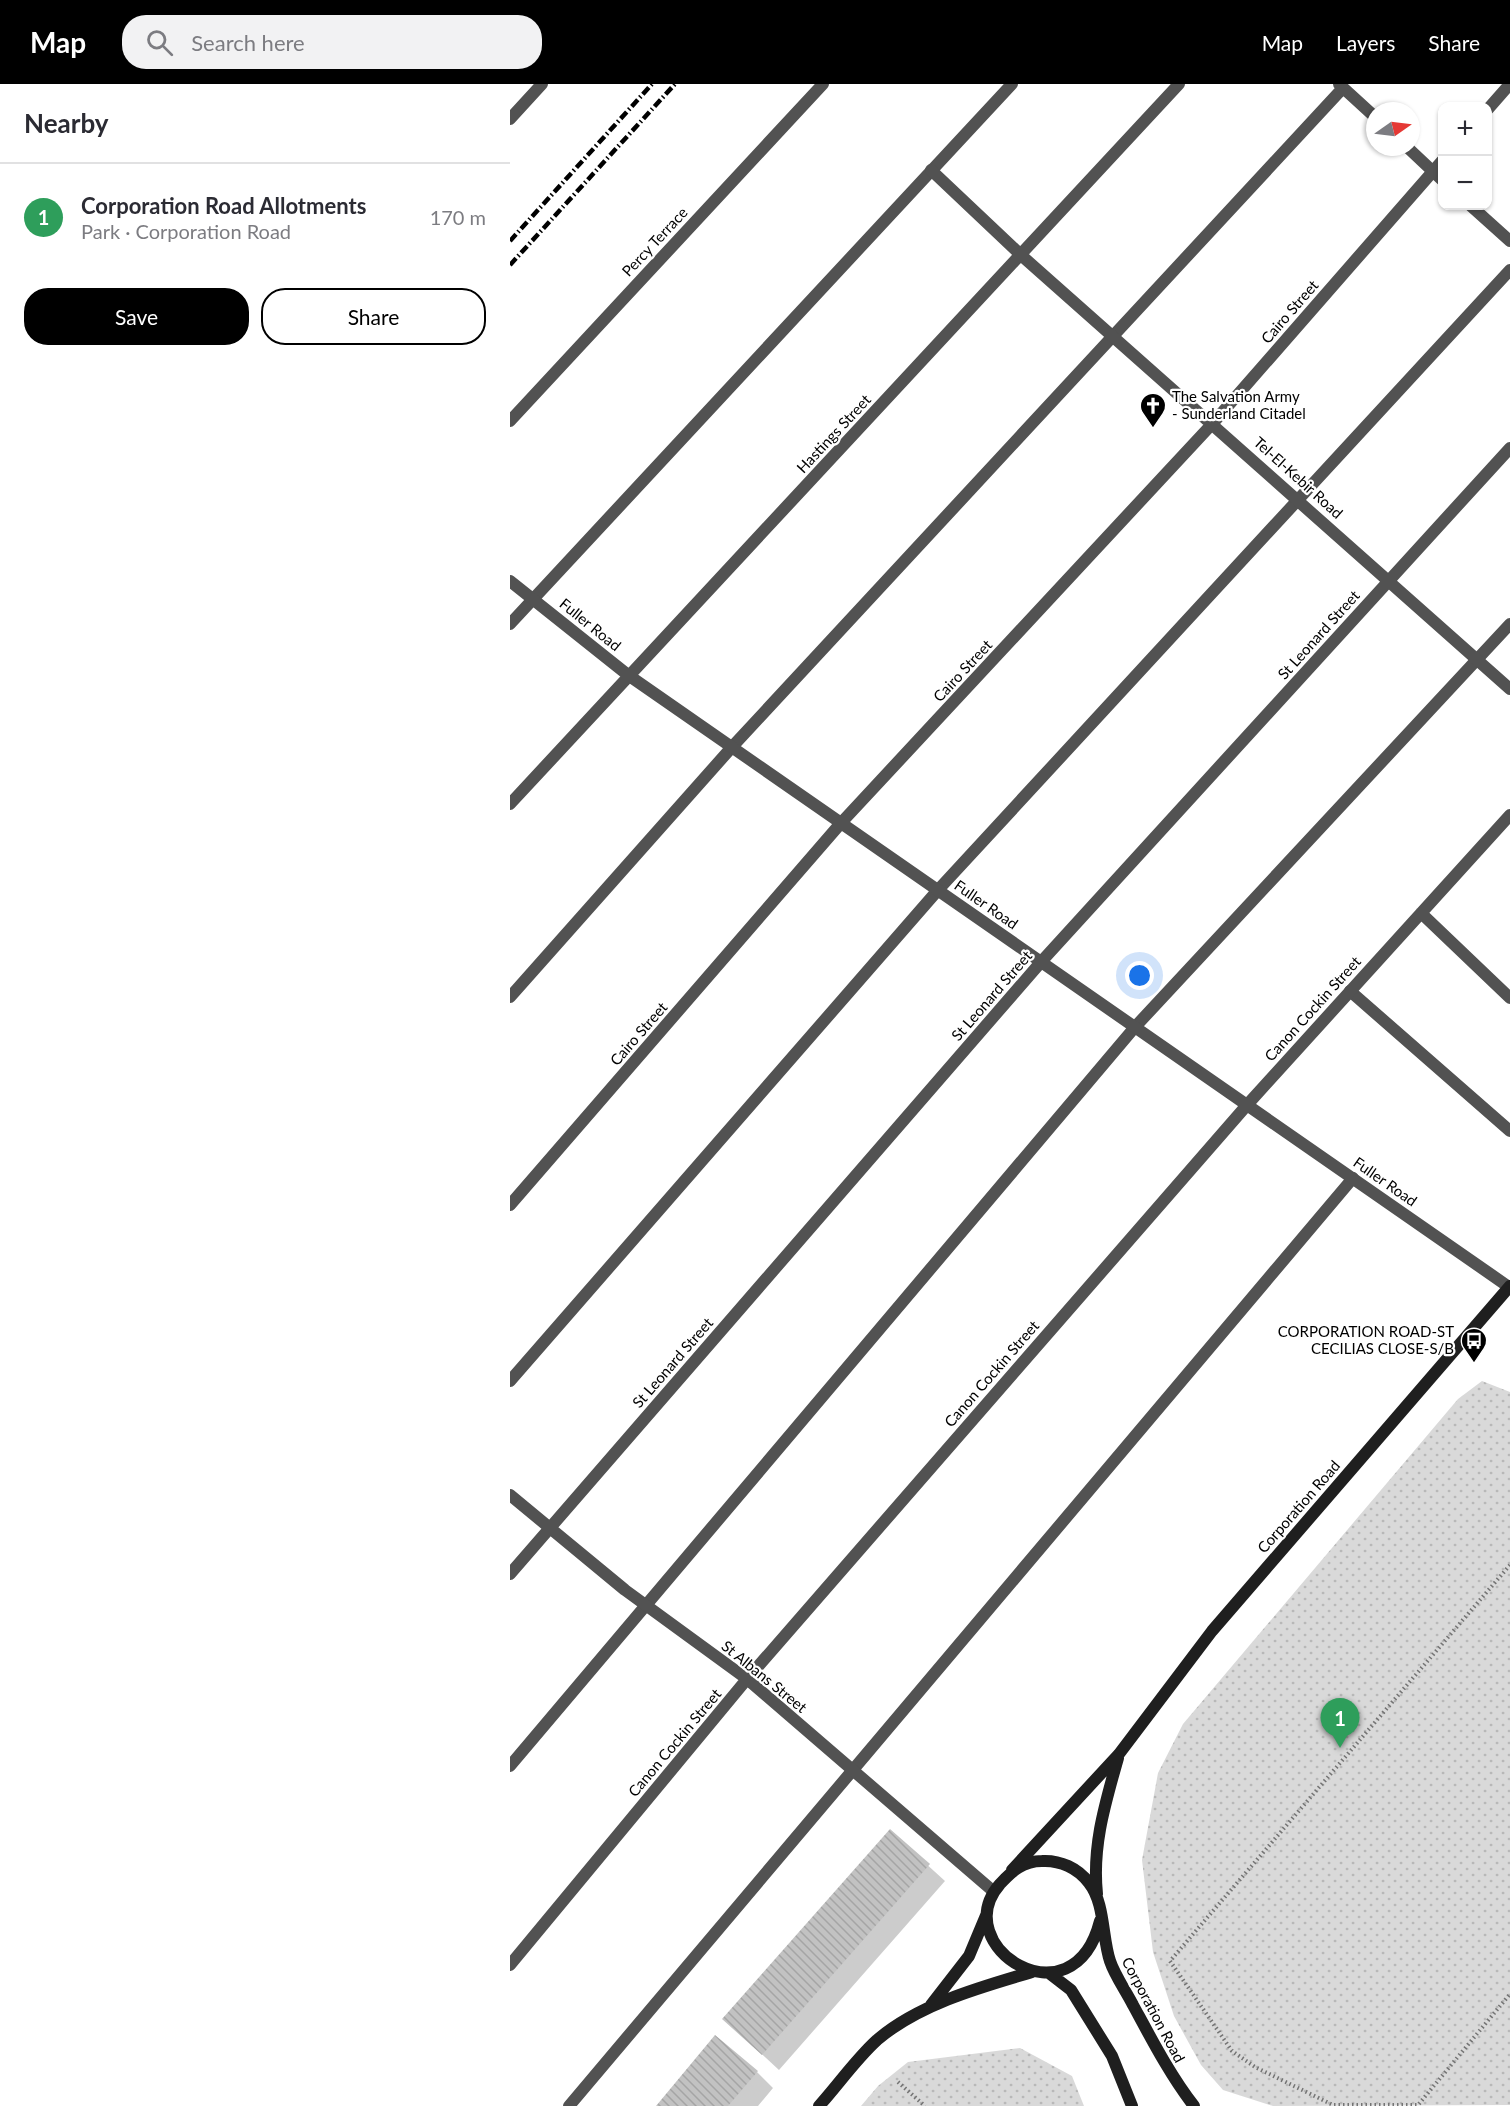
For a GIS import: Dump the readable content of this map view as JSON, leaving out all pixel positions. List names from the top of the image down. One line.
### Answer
{"streets":{"street":["Percy Terrace","Cairo Street","Hastings Street","Tel-El-Kebir Road","Fuller Road","St Leonard Street","Canon Cockin Street","Corporation Road","St Albans Street"]},"crossings":[["Cairo Street","Tel-El-Kebir Road"],["Cairo Street","Fuller Road"],["Hastings Street","Tel-El-Kebir Road"],["Hastings Street","Fuller Road"],["Tel-El-Kebir Road","St Leonard Street"],["Fuller Road","St Leonard Street"],["Fuller Road","Canon Cockin Street"],["Fuller Road","Corporation Road"],["St Leonard Street","St Albans Street"],["Canon Cockin Street","St Albans Street"],["Corporation Road","St Albans Street"]],"places":{"church":["The Salvation Army - Sunderland Citadel"],"bus stop":["CORPORATION ROAD-ST CECILIAS CLOSE-S/B"]},"north":"right","page":{"header":"Map","search":"Search here","nav":["Map","Layers","Share"],"heading":"Nearby","map_buttons":["+","−"],"list":[{"mark":"1","name":"Corporation Road Allotments","note":"Park · Corporation Road","value":"170 m"}],"buttons":["Save","Share"],"pins":"1"}}
